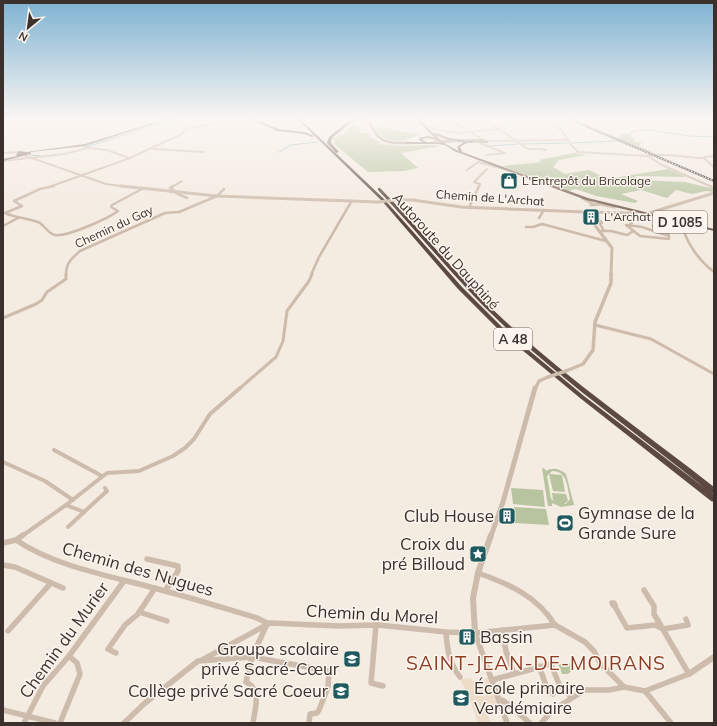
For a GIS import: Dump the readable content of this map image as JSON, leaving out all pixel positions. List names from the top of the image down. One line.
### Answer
{"streets":{"highway":["Autoroute du Dauphiné","A 48"],"main road":["D 1085"],"street":["Chemin de L'Archat","Chemin du Gay","Chemin des Nugues","Chemin du Morel","Chemin du Murier"]},"crossings":[["Chemin de L'Archat","Chemin du Gay"],["Chemin des Nugues","Chemin du Morel"],["Chemin des Nugues","Chemin du Murier"]],"districts":["SAINT-JEAN-DE-MOIRANS"],"places":{"shop":["L'Entrepôt du Bricolage"],"building":["L'Archat","Club House","Bassin"],"sports":["Gymnase de la Grande Sure"],"place":["Croix du pré Billoud"],"school or university":["Groupe scolaire privé Sacré-Cœur","Collège privé Sacré Coeur","École primaire Vendémiaire"]},"north":"bottom left"}
